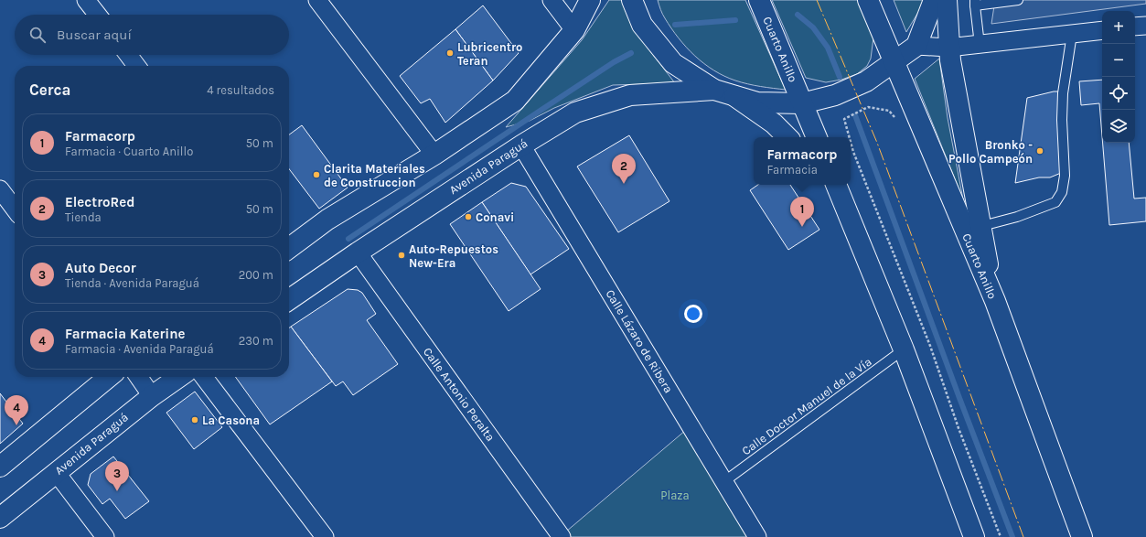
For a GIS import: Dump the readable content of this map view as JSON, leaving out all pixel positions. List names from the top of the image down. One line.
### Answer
{"streets":{"main road":["Cuarto Anillo","Avenida Paraguá"],"street":["Calle Lázaro de Ribera","Calle Antonio Peralta"],"lane":["Calle Doctor Manuel de la Vía"]},"crossings":[["Avenida Paraguá","Calle Lázaro de Ribera"],["Avenida Paraguá","Calle Antonio Peralta"],["Calle Lázaro de Ribera","Calle Doctor Manuel de la Vía"]],"parks":["Plaza"],"places":["Lubricentro Teran","Bronko - Pollo Campeón","Clarita Materiales de Construccion","Conavi","Auto-Repuestos New-Era","La Casona"],"page":{"map_buttons":["+","−"],"search":"Buscar aquí","heading":["Cerca","4 resultados"],"list":[{"mark":"1","name":"Farmacorp","note":"Farmacia · Cuarto Anillo","value":"50 m"},{"mark":"2","name":"ElectroRed","note":"Tienda","value":"50 m"},{"mark":"3","name":"Auto Decor","note":"Tienda · Avenida Paraguá","value":"200 m"},{"mark":"4","name":"Farmacia Katerine","note":"Farmacia · Avenida Paraguá","value":"230 m"}],"popup":["Farmacorp","Farmacia"],"pins":["2","1","4","3"]}}
